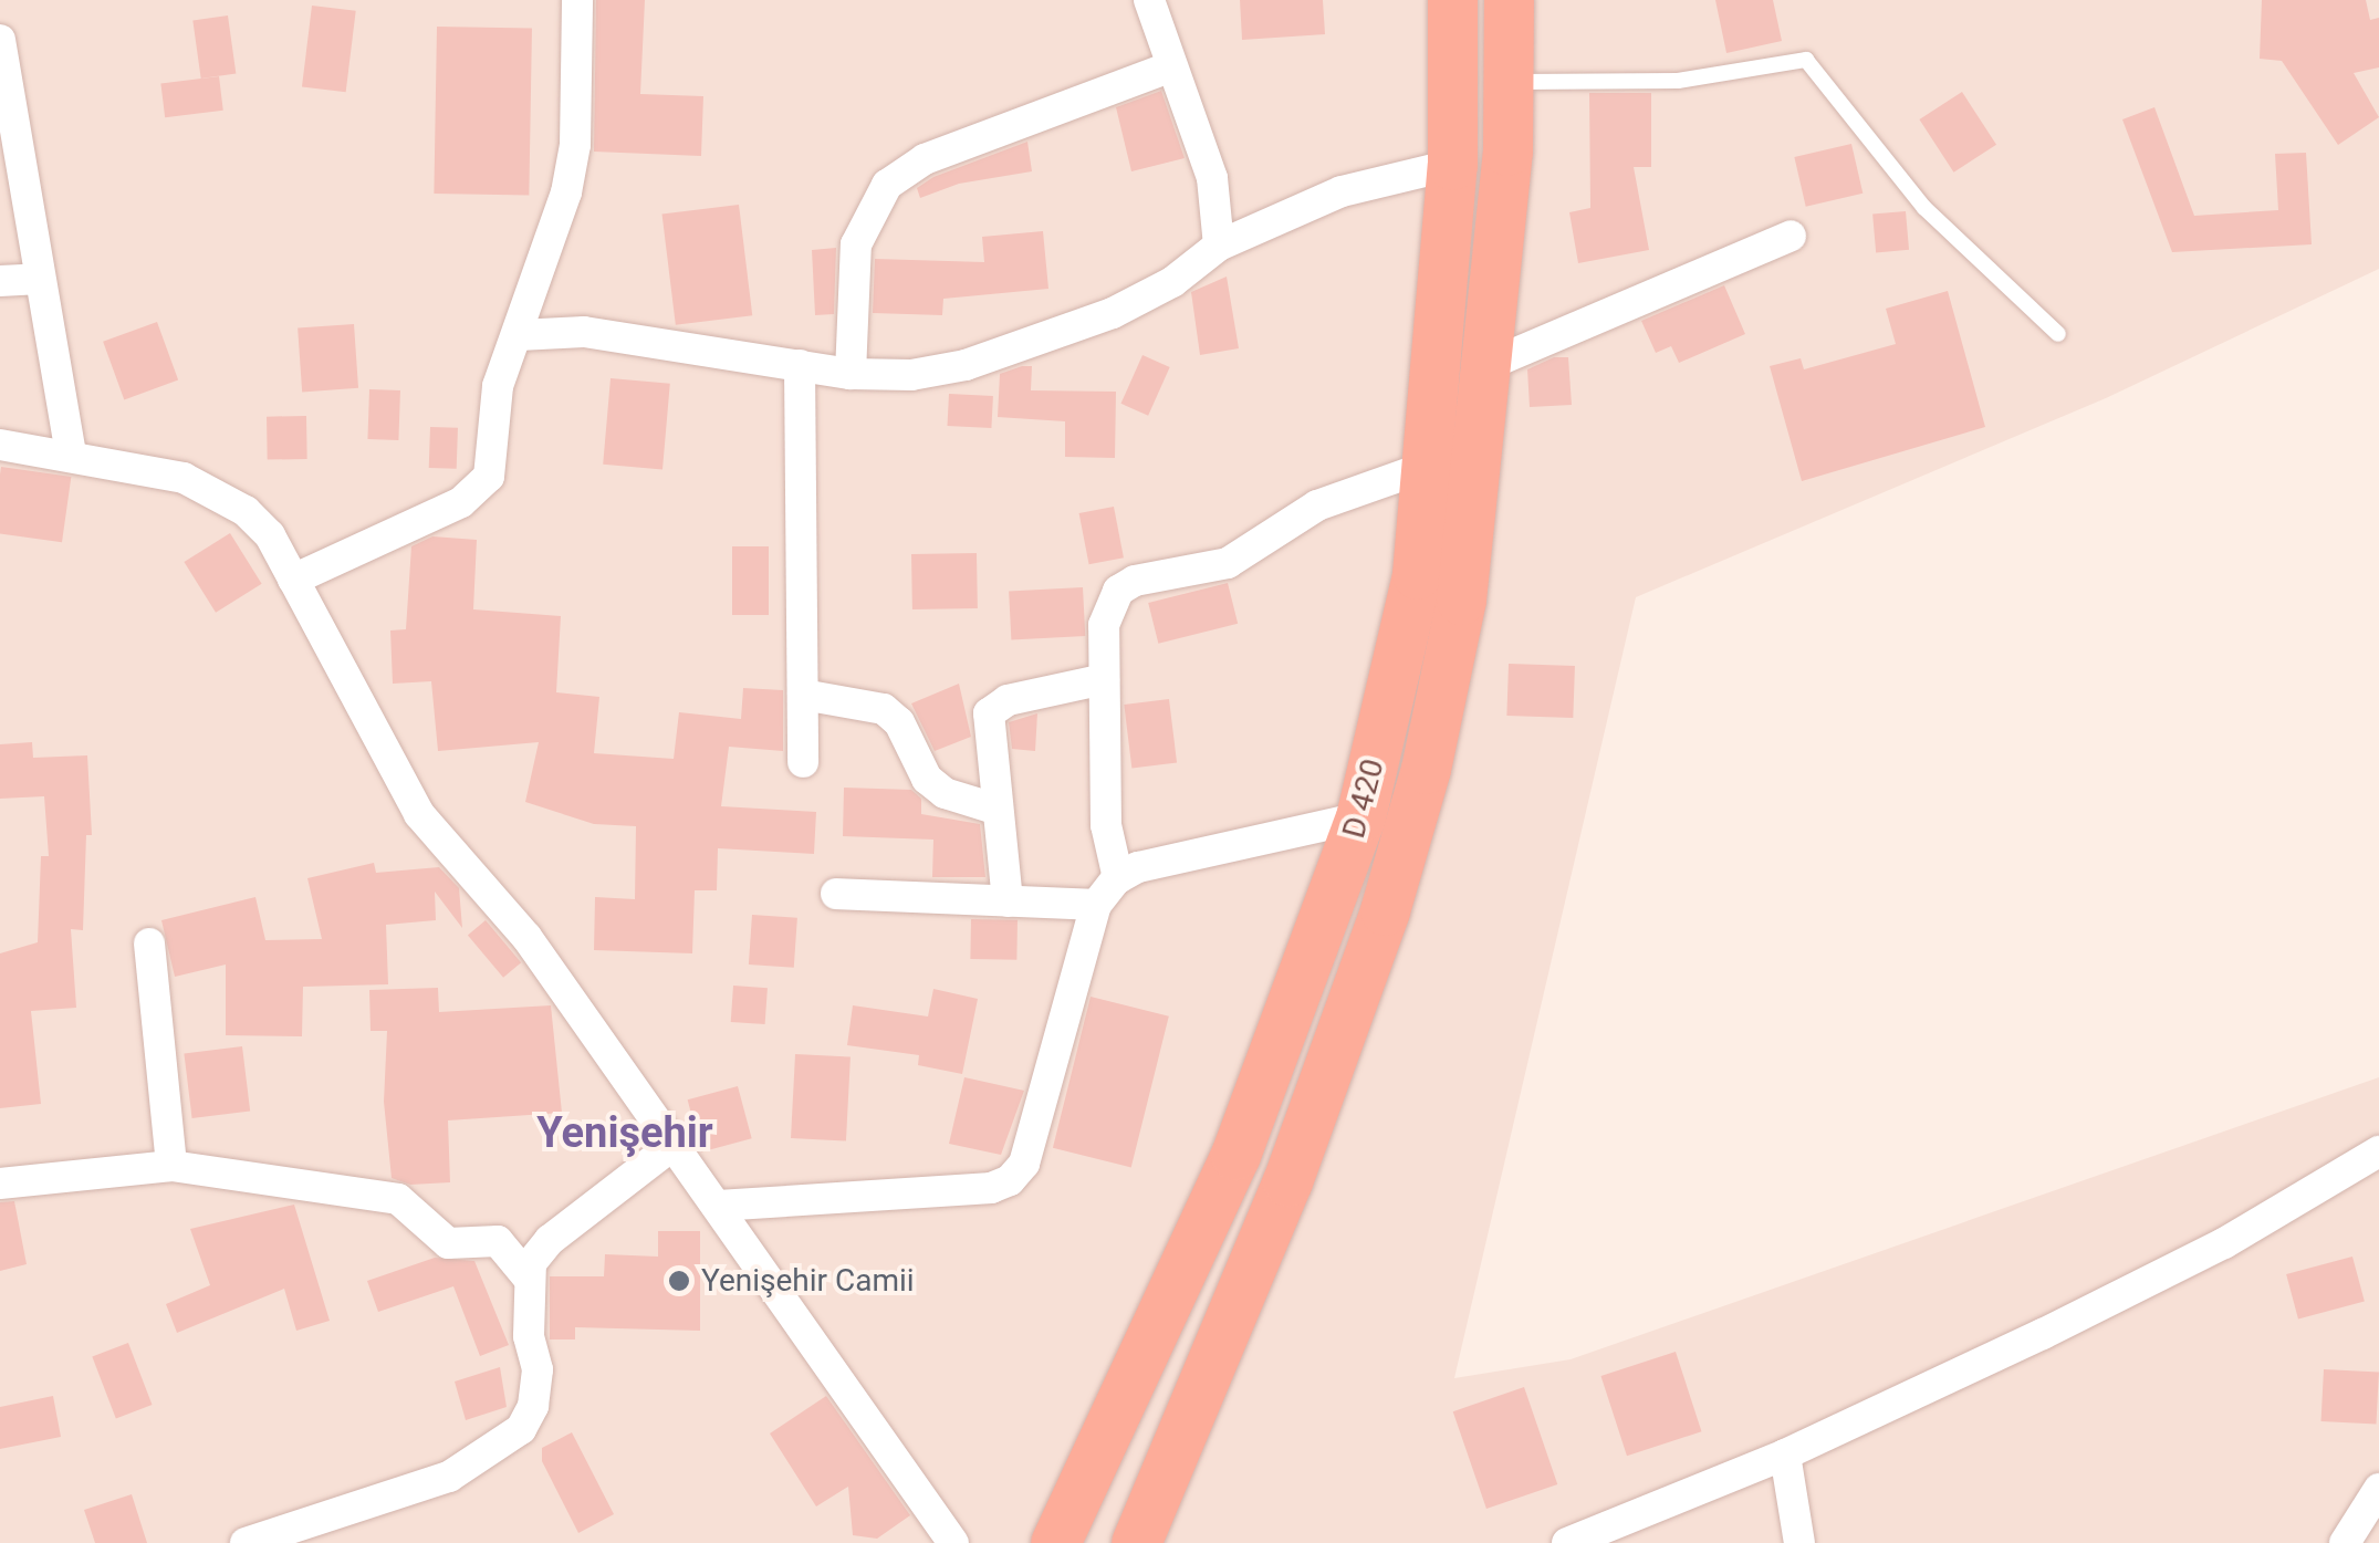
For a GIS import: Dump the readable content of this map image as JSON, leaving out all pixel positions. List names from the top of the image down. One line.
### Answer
{"streets":{"highway":["D 420"]},"districts":["Yenişehir"],"places":["Yenişehir Camii"]}
